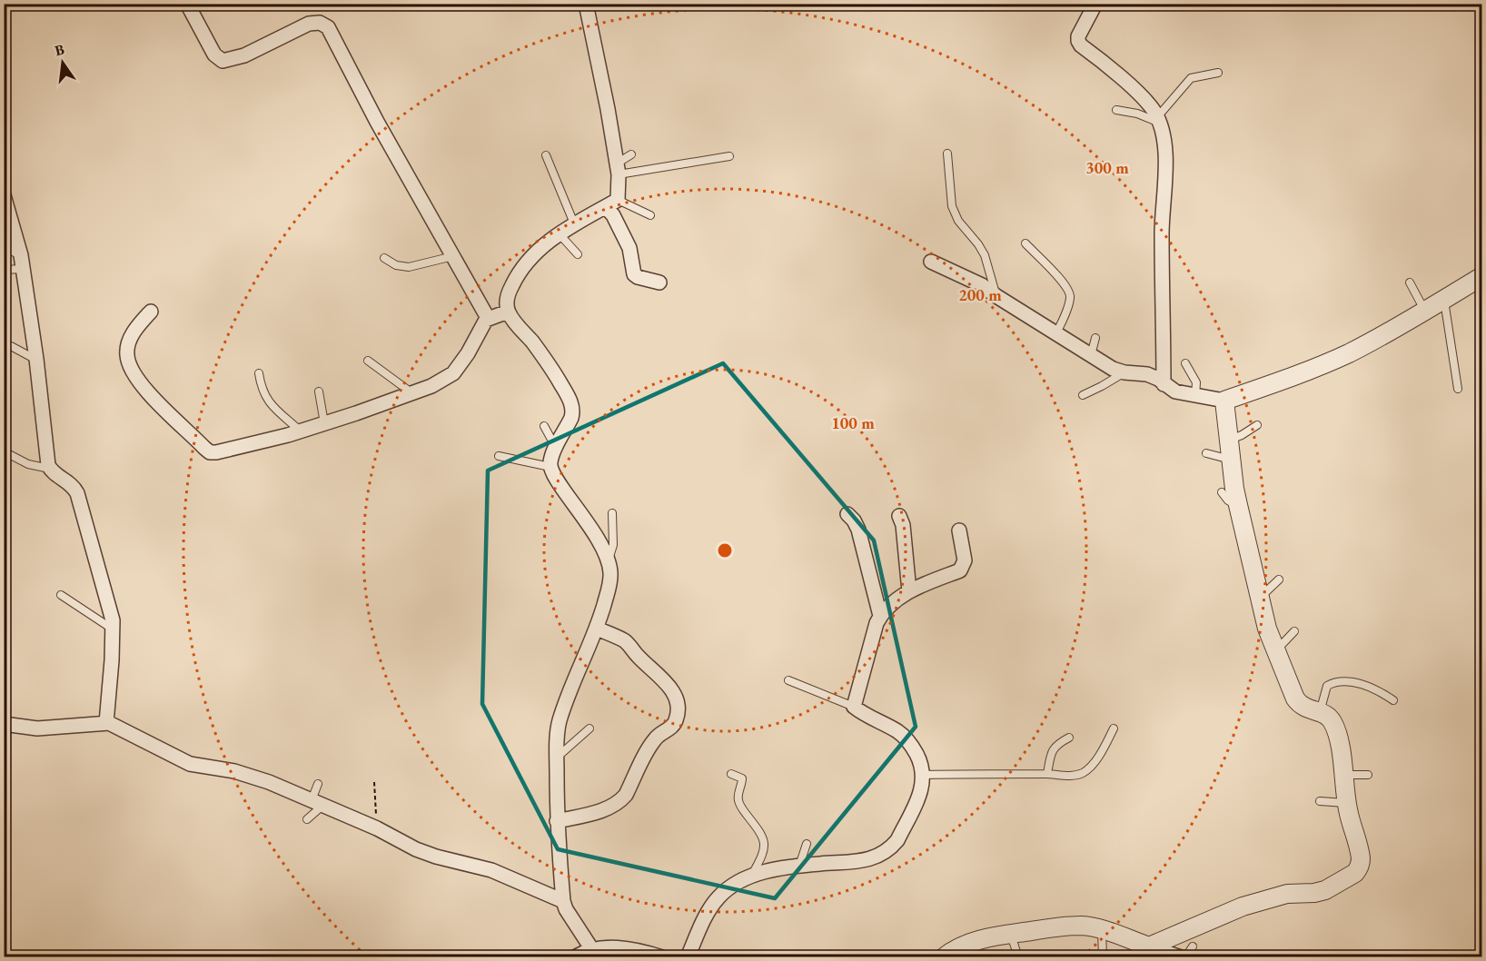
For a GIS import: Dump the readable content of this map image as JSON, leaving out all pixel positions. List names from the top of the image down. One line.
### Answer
{"north":"top","rings":["300 m","200 m","100 m"]}
